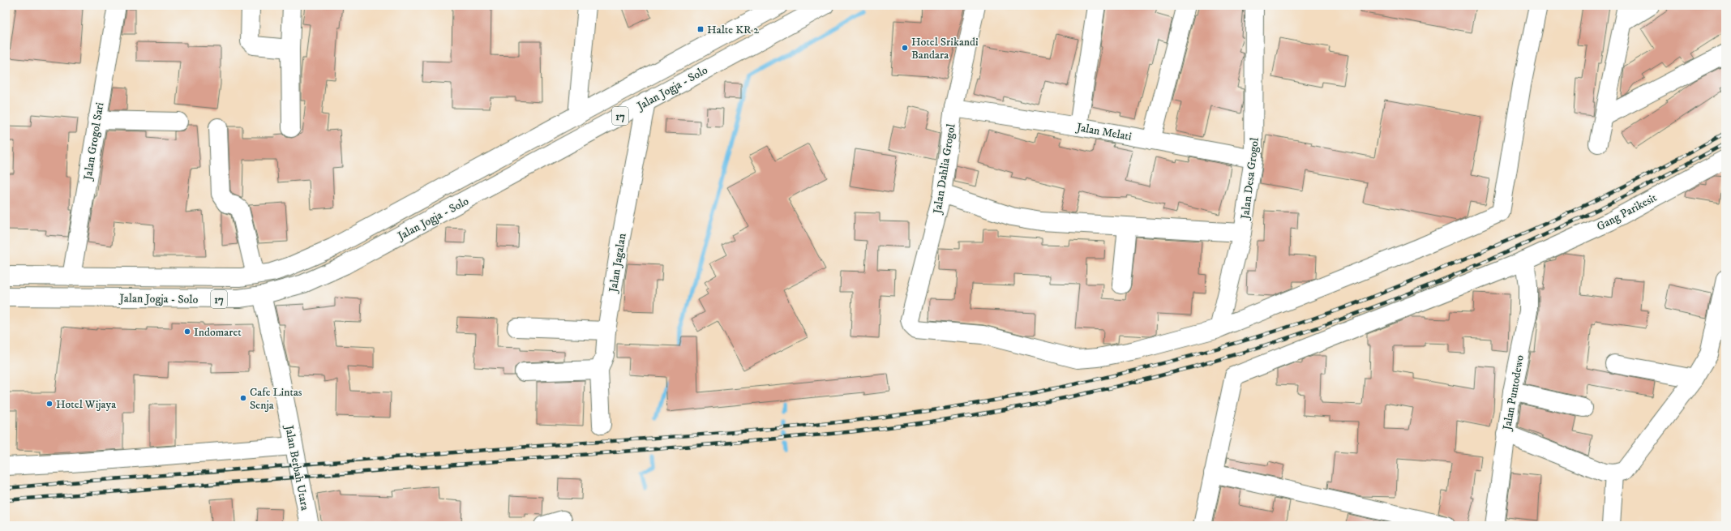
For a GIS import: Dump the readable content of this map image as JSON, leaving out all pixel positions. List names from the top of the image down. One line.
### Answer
{"streets":{"main road":["Jalan Jogja - Solo","17","Jalan Melati","Jalan Grogol Sari","Jalan Dahlia Grogol","Jalan Desa Grogol","Gang Parikesit","Jalan Jagalan","Jalan Puntodewo","Jalan Berbah Utara"]},"crossings":[["Jalan Jogja - Solo","Jalan Grogol Sari"],["Jalan Jogja - Solo","Jalan Jagalan"],["Jalan Jogja - Solo","Jalan Berbah Utara"],["Jalan Melati","Jalan Dahlia Grogol"],["Jalan Melati","Jalan Desa Grogol"],["Jalan Dahlia Grogol","Jalan Desa Grogol"],["Gang Parikesit","Jalan Puntodewo"]],"places":{"transit":["Halte KR 2"],"other":["Hotel Srikandi Bandara","Indomaret","Cafe Lintas Senja","Hotel Wijaya"]}}
